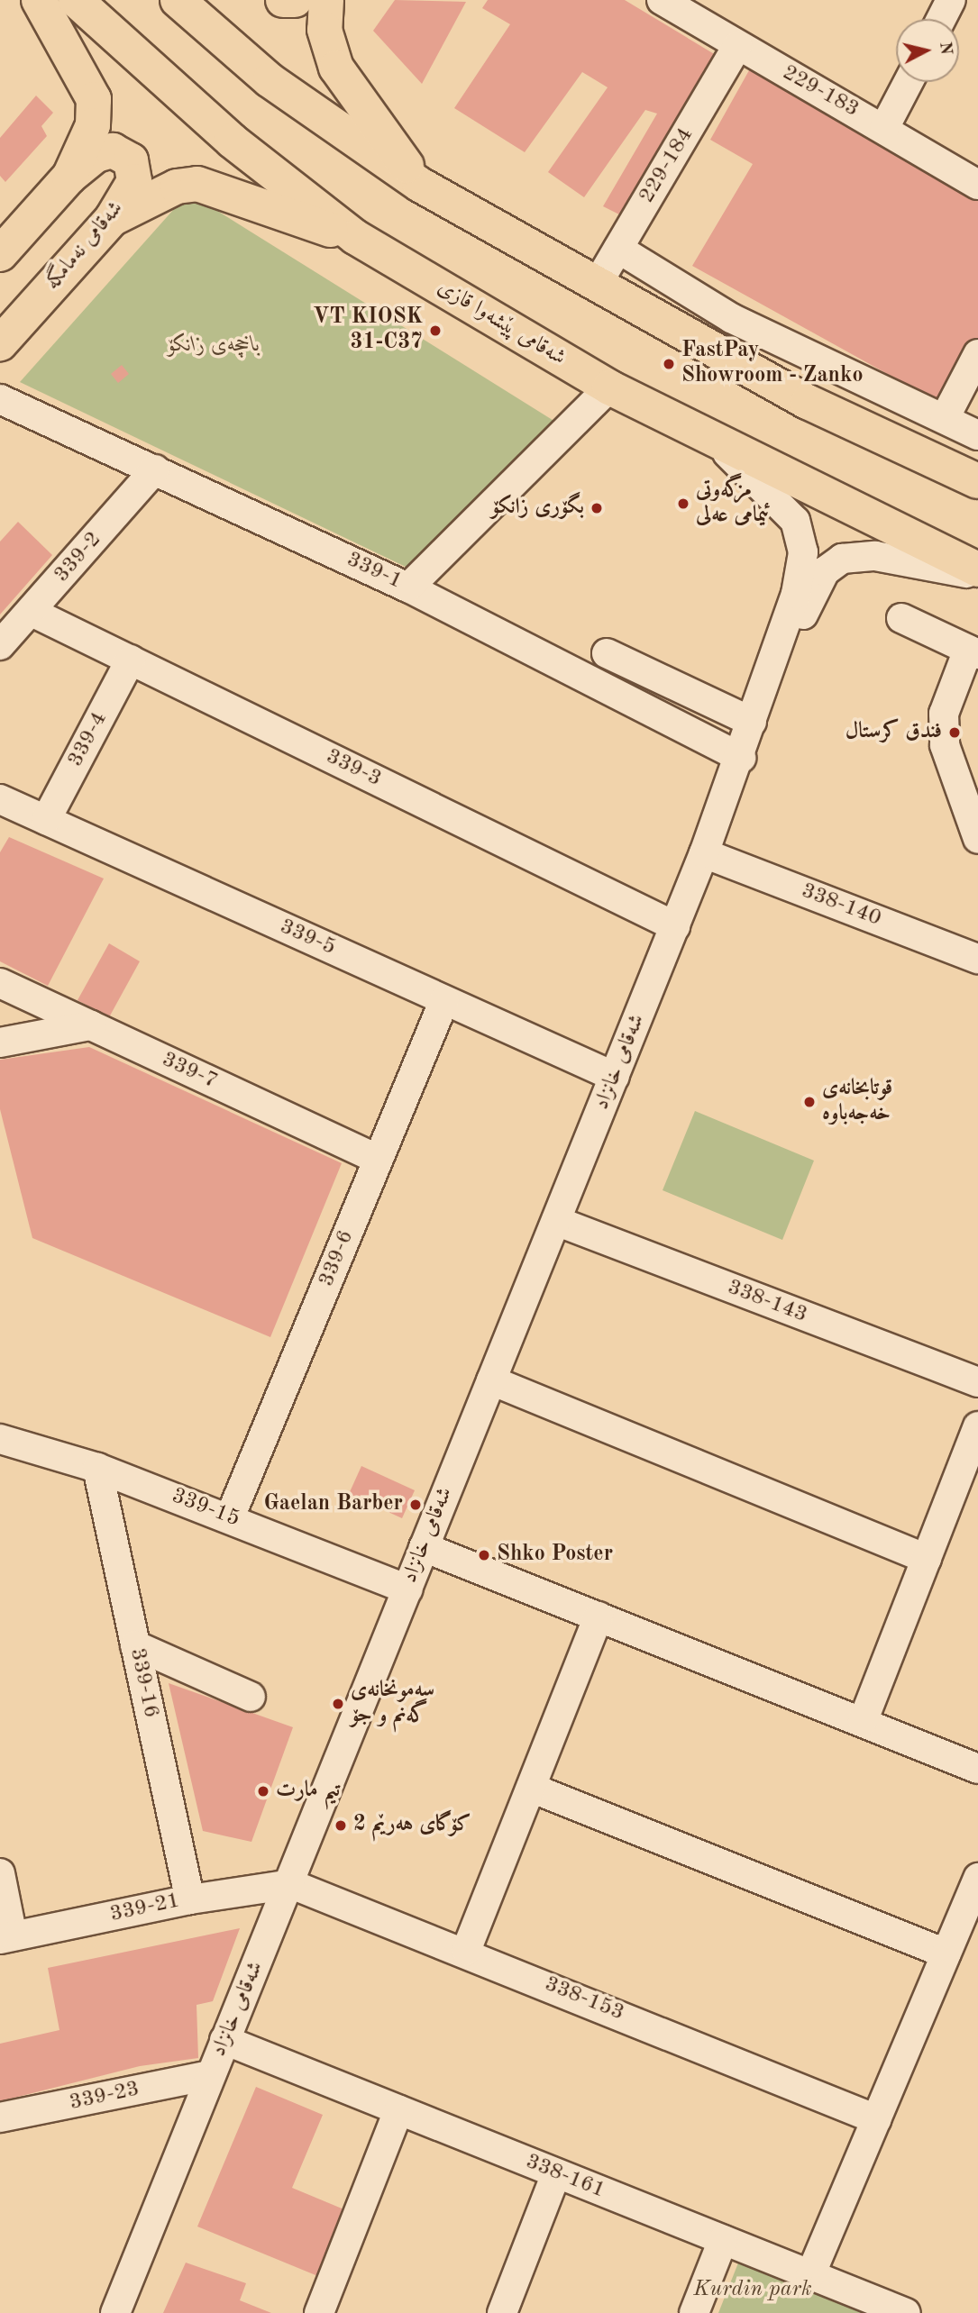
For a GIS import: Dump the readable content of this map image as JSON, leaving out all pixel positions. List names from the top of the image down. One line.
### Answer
{"streets":{"main road":["شەقامی نەمامگە","شەقامی پێشەوا قازی"],"street":["229-183","229-184","339-2","339-1","339-4","339-3","338-140","339-5","شەقامی خانزاد","339-7","339-6","338-143","339-15","339-16","339-21","338-153","339-23","338-161"]},"crossings":[["229-183","229-184"],["شەقامی پێشەوا قازی","شەقامی خانزاد"],["339-2","339-1"],["339-2","339-3"],["339-1","شەقامی خانزاد"],["339-4","339-3"],["339-4","339-5"],["339-3","شەقامی خانزاد"],["338-140","شەقامی خانزاد"],["339-5","شەقامی خانزاد"],["339-5","339-6"],["شەقامی خانزاد","338-143"],["شەقامی خانزاد","339-15"],["شەقامی خانزاد","339-21"],["شەقامی خانزاد","338-153"],["شەقامی خانزاد","339-23"],["شەقامی خانزاد","338-161"],["339-7","339-6"],["339-6","339-15"],["339-15","339-16"],["339-16","339-21"],["339-21","338-153"]],"parks":["باخچەی زانکۆ","Kurdin park"],"places":["VT KIOSK 31-C37","FastPay Showroom - Zanko","مزگەوتی ئیمامی عەلی","بگۆری زانكۆ","فندق کرستال","قوتابخانەی خەجەباوە","Gaelan Barber","Shko Poster","سەمونخانەی گەنم و جۆ","تيم مارت","کۆگای هەرێم 2"],"north":"right"}
